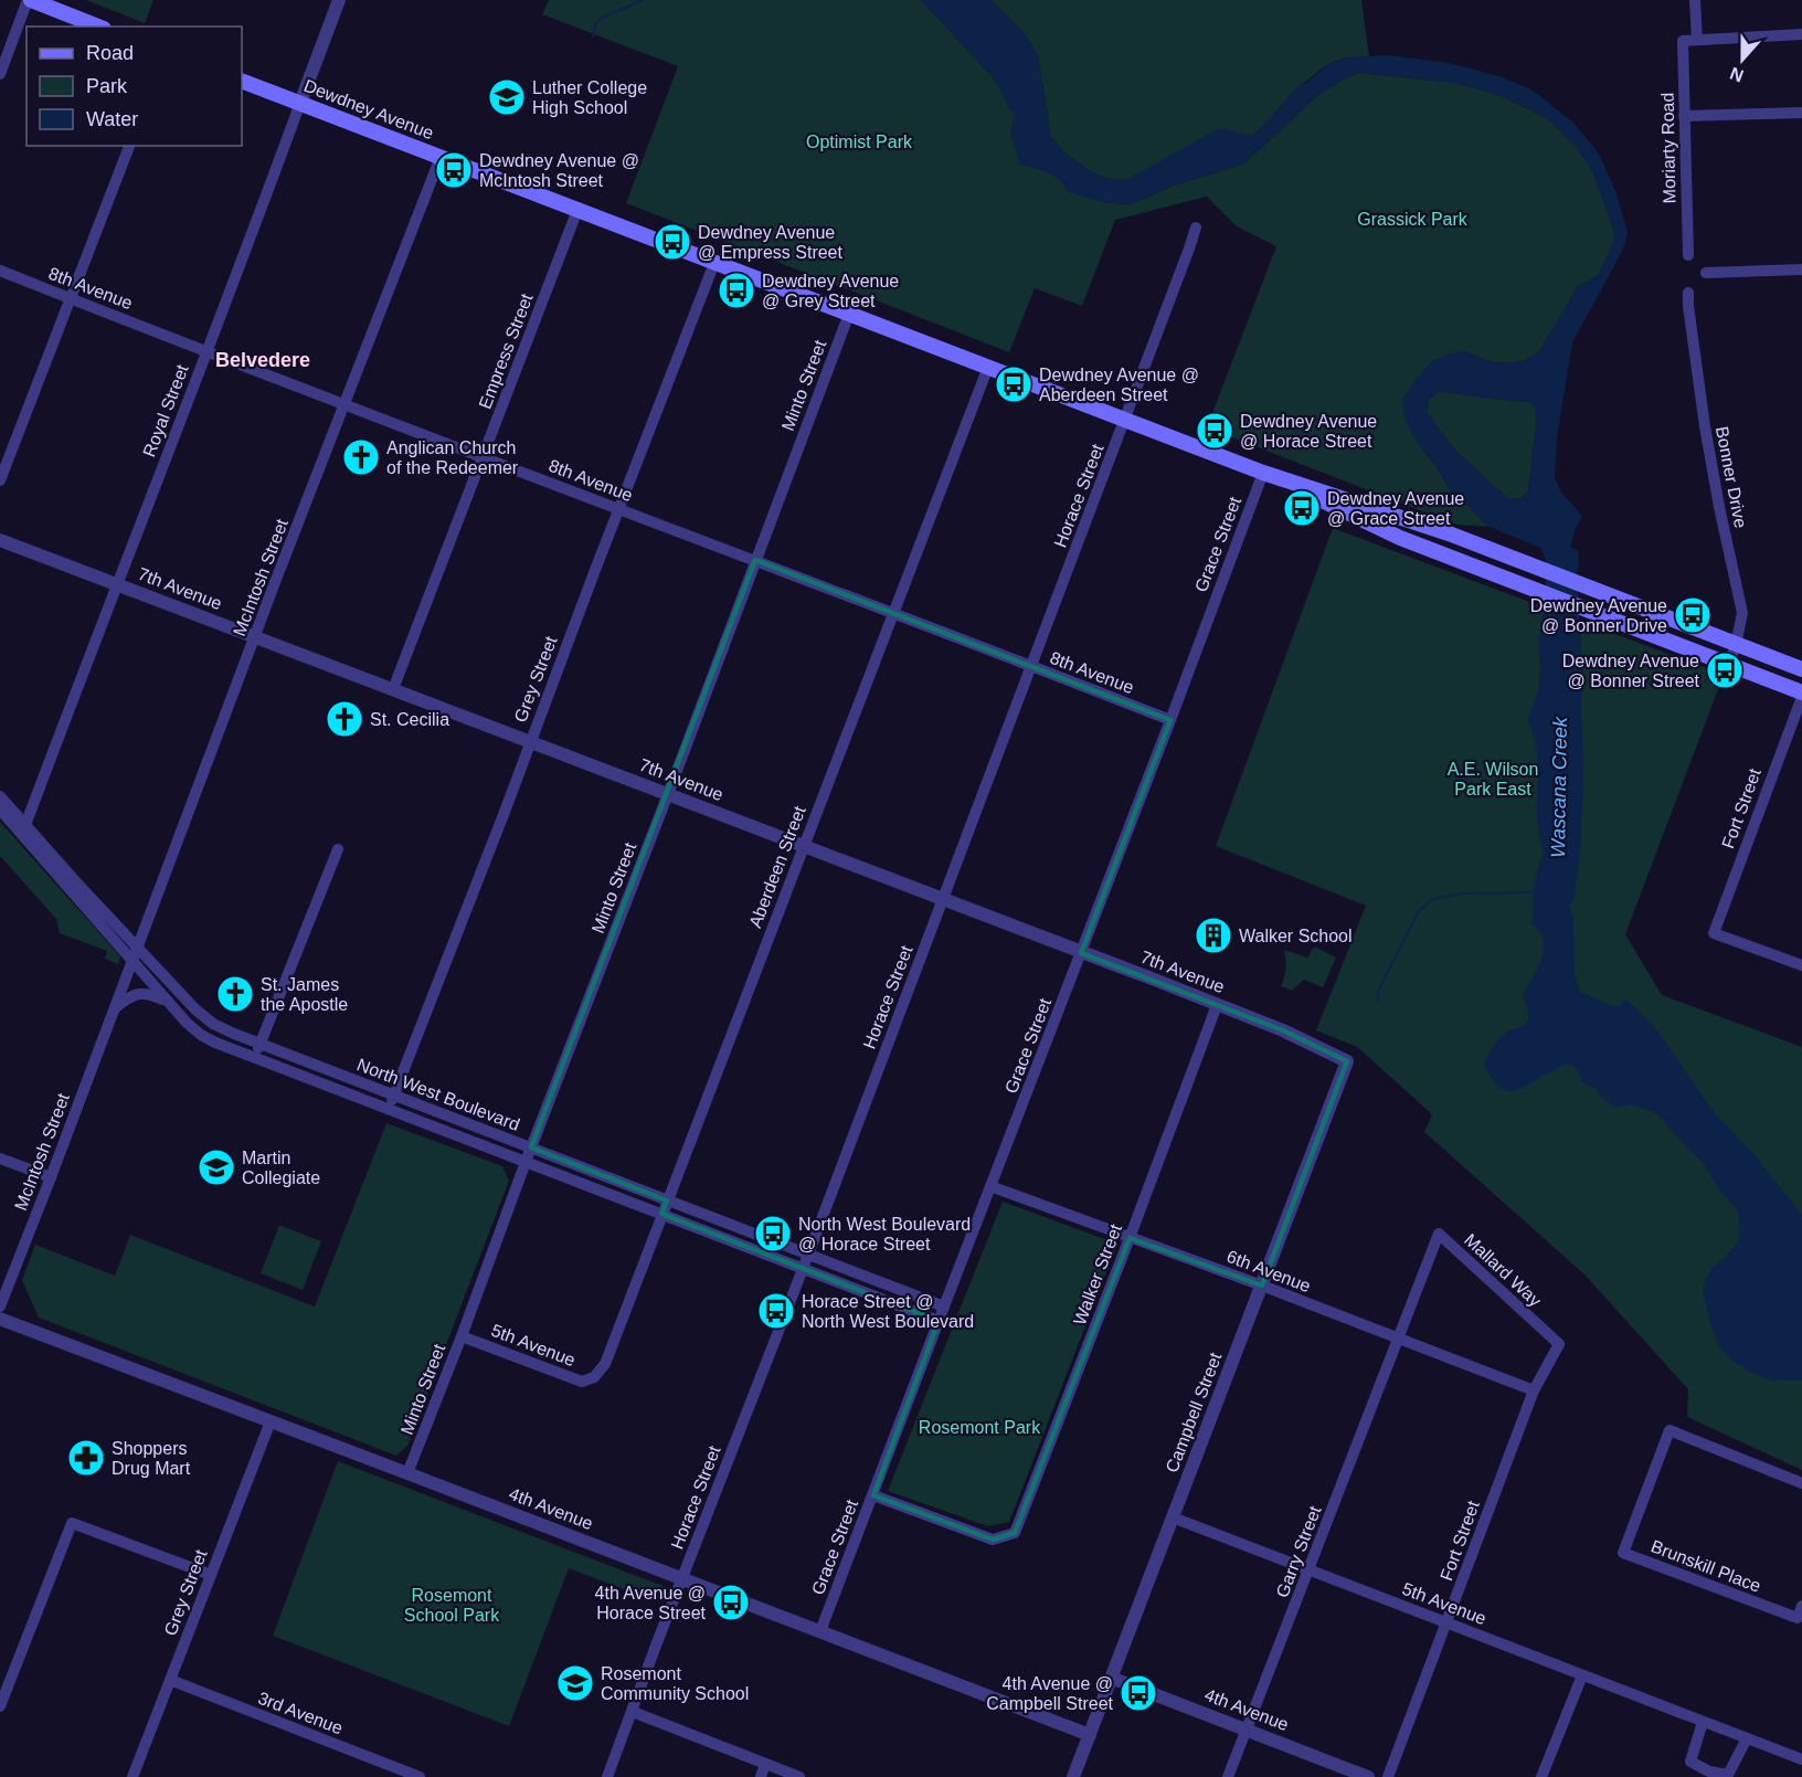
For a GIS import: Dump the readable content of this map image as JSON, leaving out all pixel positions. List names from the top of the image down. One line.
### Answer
{"streets":{"main road":["Dewdney Avenue"],"street":["Moriarty Road","8th Avenue","Empress Street","Minto Street","Royal Street","Bonner Drive","Horace Street","Grace Street","McIntosh Street","7th Avenue","Grey Street","Fort Street","Aberdeen Street","North West Boulevard","Mallard Way","6th Avenue","Walker Street","5th Avenue","Campbell Street","4th Avenue","Garry Street","Brunskill Place","3rd Avenue"]},"crossings":[["Dewdney Avenue","Empress Street"],["Dewdney Avenue","Minto Street"],["Dewdney Avenue","Royal Street"],["Dewdney Avenue","Bonner Drive"],["Dewdney Avenue","Horace Street"],["Dewdney Avenue","Grace Street"],["Dewdney Avenue","McIntosh Street"],["Dewdney Avenue","Grey Street"],["Dewdney Avenue","Fort Street"],["Dewdney Avenue","Aberdeen Street"],["8th Avenue","Empress Street"],["8th Avenue","Minto Street"],["8th Avenue","Royal Street"],["8th Avenue","Horace Street"],["8th Avenue","Grace Street"],["8th Avenue","McIntosh Street"],["8th Avenue","Grey Street"],["8th Avenue","Aberdeen Street"],["Empress Street","7th Avenue"],["Minto Street","7th Avenue"],["Minto Street","North West Boulevard"],["Minto Street","5th Avenue"],["Minto Street","4th Avenue"],["Royal Street","7th Avenue"],["Royal Street","North West Boulevard"],["Horace Street","7th Avenue"],["Horace Street","North West Boulevard"],["Horace Street","4th Avenue"],["Grace Street","7th Avenue"],["Grace Street","North West Boulevard"],["Grace Street","6th Avenue"],["Grace Street","Walker Street"],["Grace Street","4th Avenue"],["McIntosh Street","7th Avenue"],["McIntosh Street","North West Boulevard"],["7th Avenue","Grey Street"],["7th Avenue","Aberdeen Street"],["7th Avenue","Walker Street"],["7th Avenue","Campbell Street"],["Grey Street","North West Boulevard"],["Grey Street","4th Avenue"],["Grey Street","3rd Avenue"],["Fort Street","Mallard Way"],["Fort Street","6th Avenue"],["Fort Street","5th Avenue"],["Aberdeen Street","North West Boulevard"],["Aberdeen Street","5th Avenue"],["Mallard Way","6th Avenue"],["Mallard Way","Garry Street"],["6th Avenue","Walker Street"],["6th Avenue","Campbell Street"],["6th Avenue","Garry Street"],["5th Avenue","Campbell Street"],["5th Avenue","Garry Street"],["Campbell Street","4th Avenue"],["4th Avenue","Garry Street"]],"districts":["Belvedere"],"water":["Wascana Creek"],"parks":["Optimist Park","Grassick Park","A.E. Wilson Park East","Rosemont Park","Rosemont School Park"],"places":{"school or university":["Luther College High School","Martin Collegiate","Rosemont Community School"],"bus stop":["Dewdney Avenue @ McIntosh Street","Dewdney Avenue @ Empress Street","Dewdney Avenue @ Grey Street","Dewdney Avenue @ Aberdeen Street","Dewdney Avenue @ Horace Street","Dewdney Avenue @ Grace Street","Dewdney Avenue @ Bonner Drive","Dewdney Avenue @ Bonner Street","North West Boulevard @ Horace Street","Horace Street @ North West Boulevard","4th Avenue @ Horace Street","4th Avenue @ Campbell Street"],"church":["Anglican Church of the Redeemer","St. Cecilia","St. James the Apostle"],"building":["Walker School"],"pharmacy":["Shoppers Drug Mart"]},"legend":["Road","Park","Water"],"north":"bottom"}
